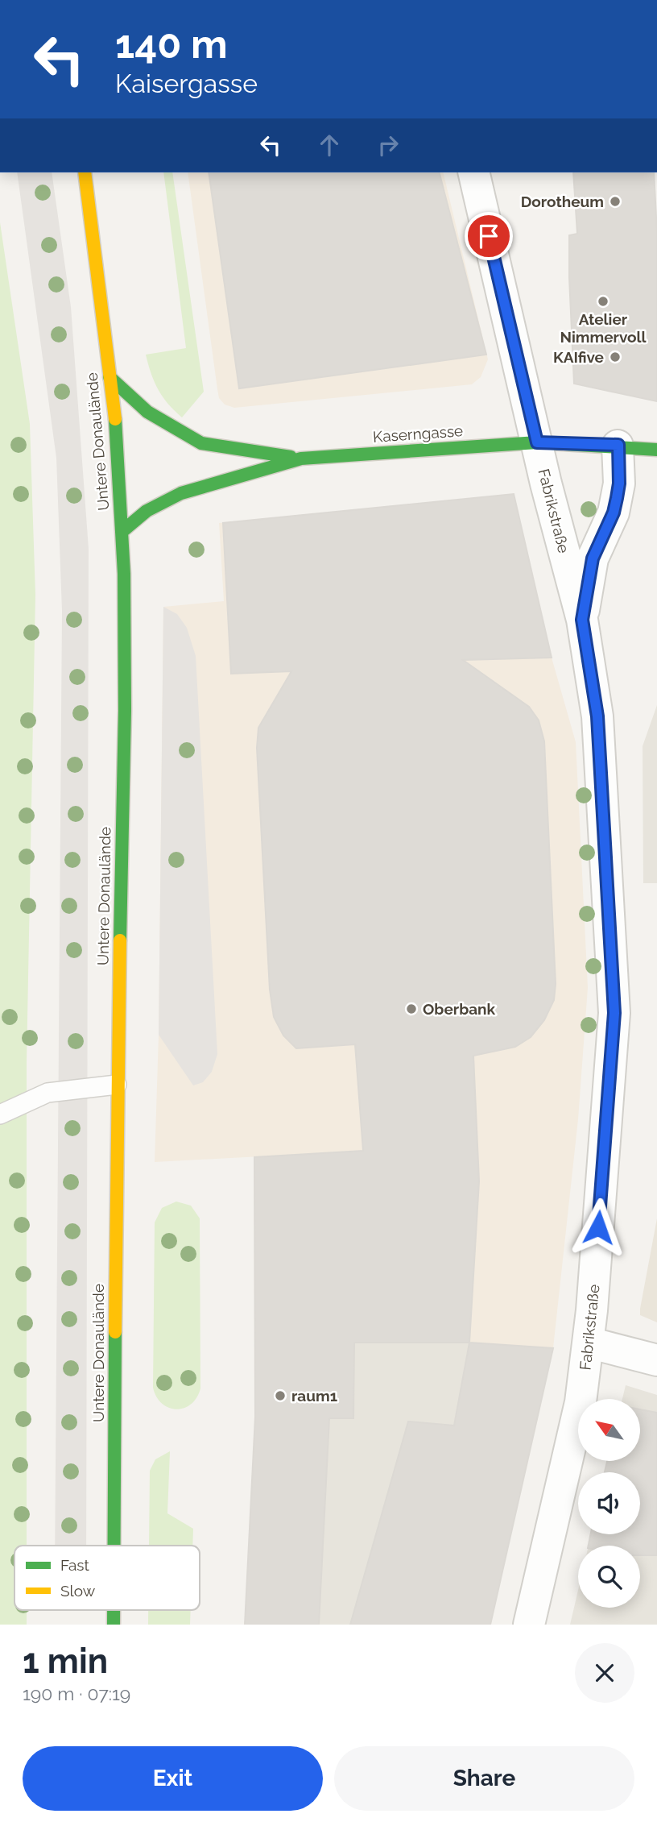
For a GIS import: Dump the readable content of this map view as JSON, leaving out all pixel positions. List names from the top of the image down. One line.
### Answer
{"streets":{"main road":["Kaserngasse","Untere Donaulände"],"street":["Fabrikstraße"]},"crossings":[["Kaserngasse","Untere Donaulände"],["Kaserngasse","Fabrikstraße"]],"places":["Dorotheum","Atelier Nimmervoll","KAIfive","Oberbank","raum1"],"legend":["Fast","Slow"],"north":"top left","page":{"turn":["140 m","Kaisergasse"],"heading":["1 min","190 m · 07:19"],"buttons":["Exit","Share"]}}
